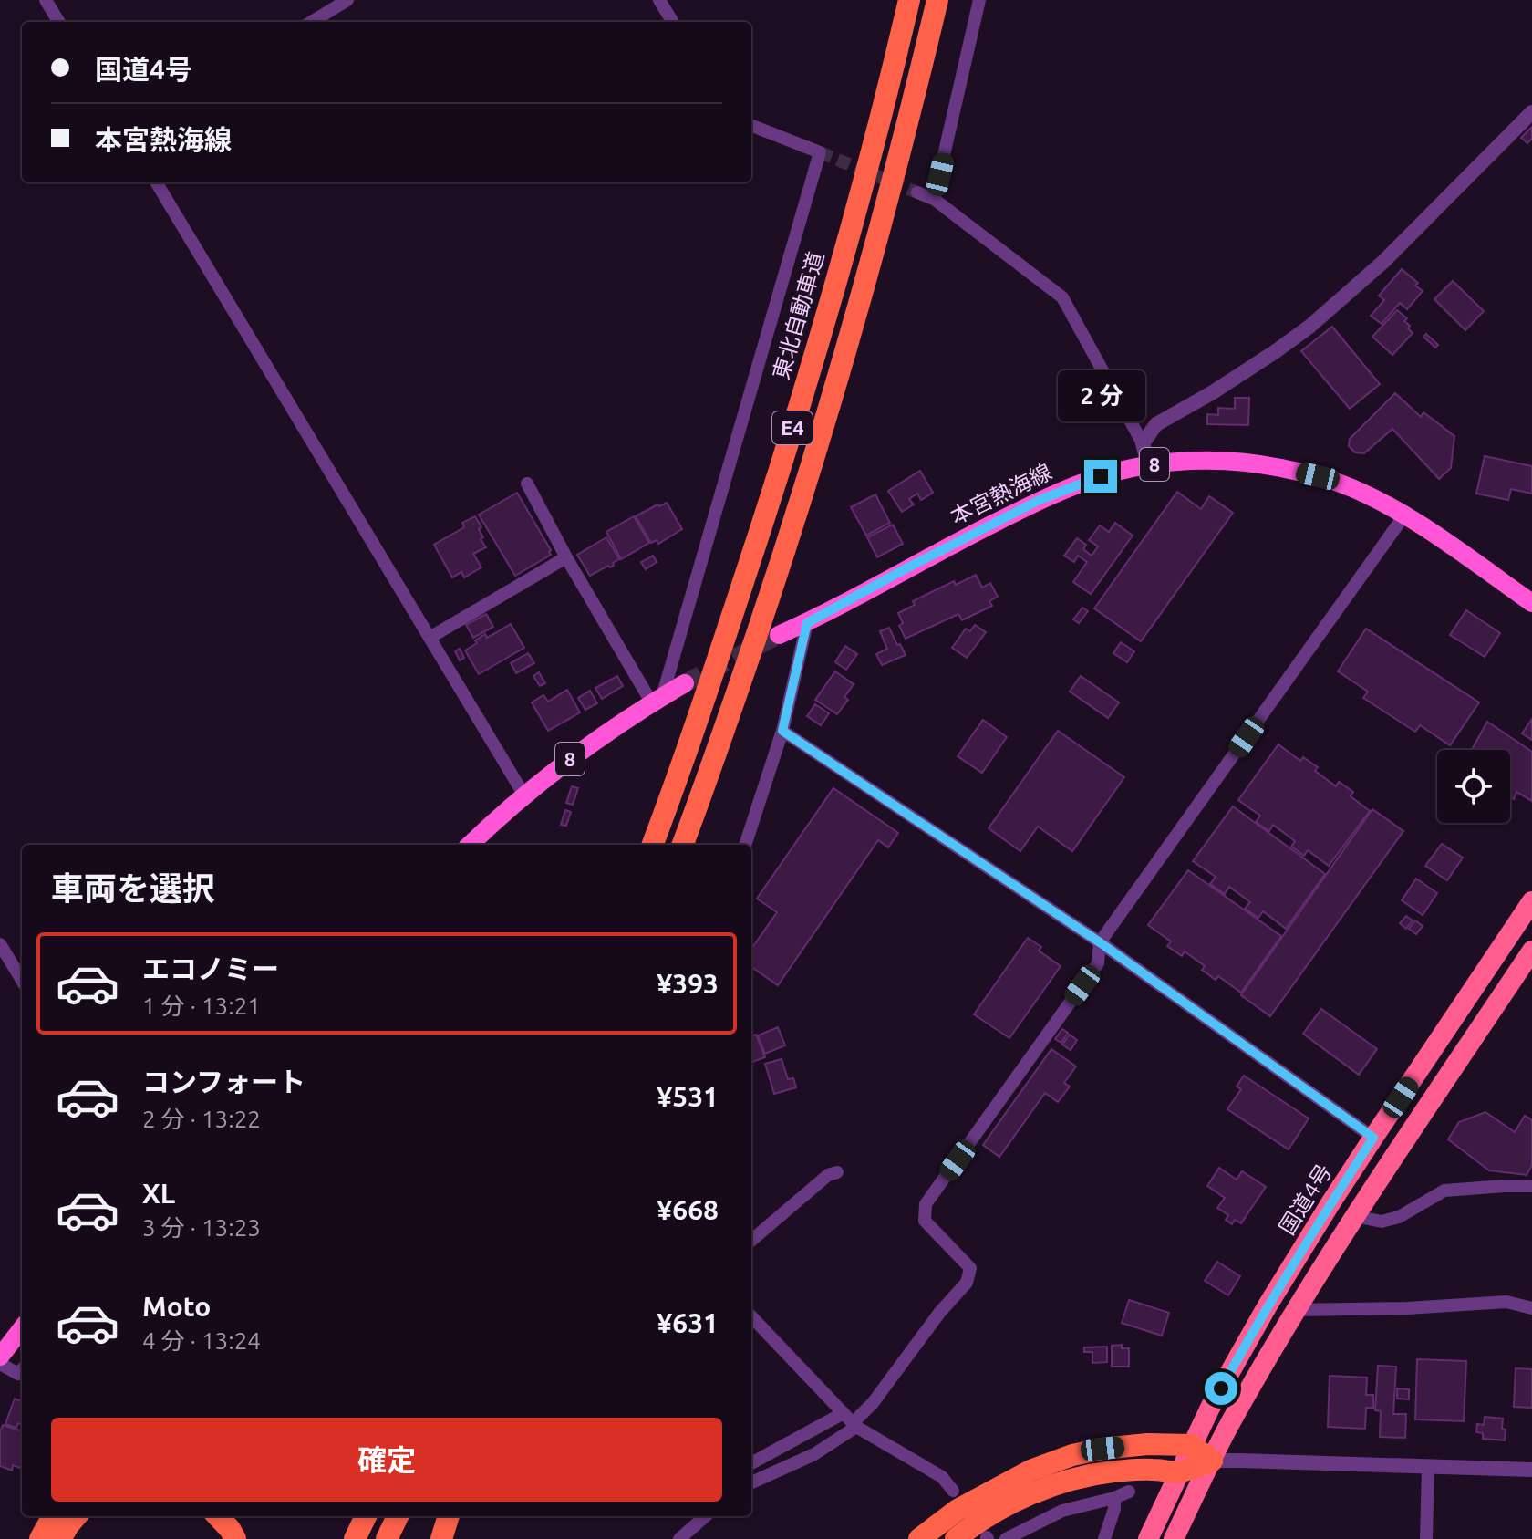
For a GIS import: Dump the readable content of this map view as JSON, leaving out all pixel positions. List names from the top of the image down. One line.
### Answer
{"streets":{"highway":["東北自動車道","E4","国道4号"],"main road":["8","本宮熱海線"]},"page":{"banner":["国道4号","本宮熱海線"],"bubble":"2 分","heading":"車両を選択","list":[{"name":"エコノミー","note":"1 分 · 13:21","value":"¥393"},{"name":"コンフォート","note":"2 分 · 13:22","value":"¥531"},{"name":"XL","note":"3 分 · 13:23","value":"¥668"},{"name":"Moto","note":"4 分 · 13:24","value":"¥631"}],"buttons":"確定"}}
